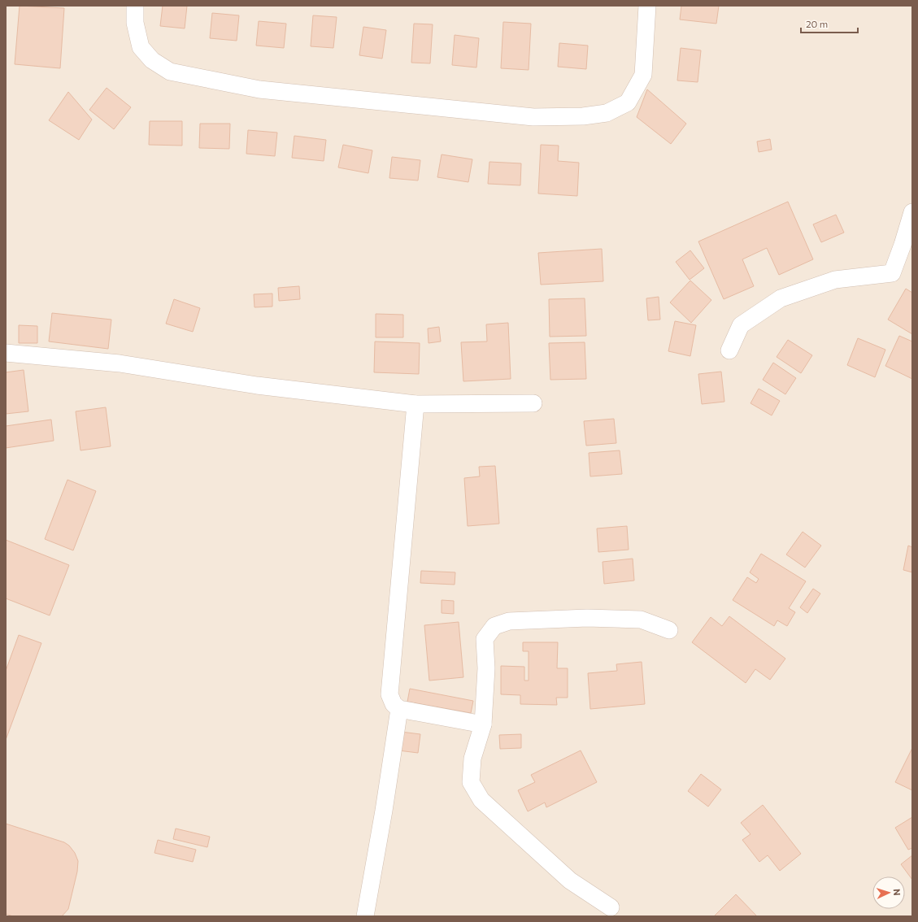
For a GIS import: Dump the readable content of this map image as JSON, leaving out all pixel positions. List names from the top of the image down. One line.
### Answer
{"scale_bar":"20 m","north":"right"}
